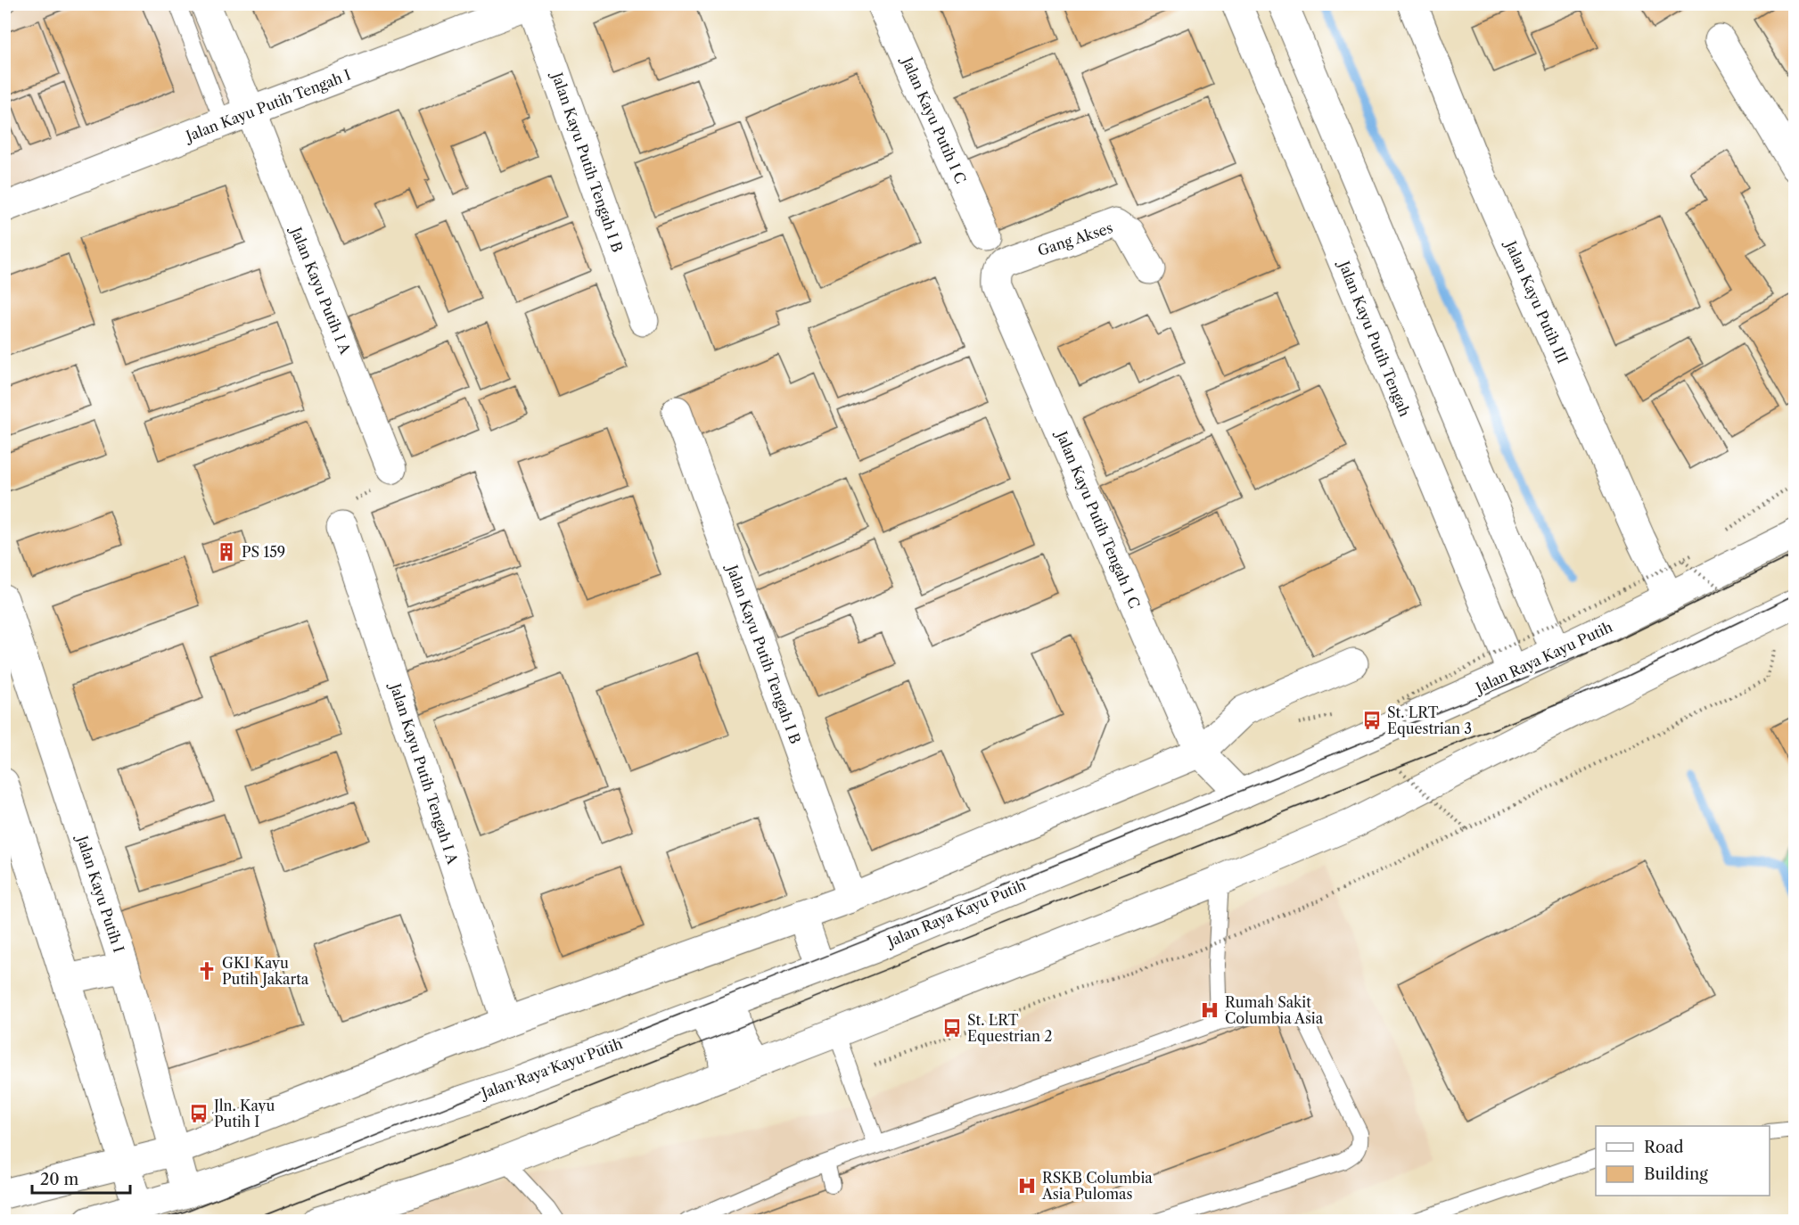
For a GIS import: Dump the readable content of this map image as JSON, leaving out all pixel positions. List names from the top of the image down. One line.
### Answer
{"streets":{"street":["Jalan Kayu Putih Tengah I","Jalan Kayu Putih I C","Jalan Kayu Putih Tengah I B","Gang Akses","Jalan Kayu Putih I A","Jalan Kayu Putih III","Jalan Kayu Putih Tengah","Jalan Kayu Putih Tengah 1 C","Jalan Raya Kayu Putih","Jalan Kayu Putih Tengah I A","Jalan Kayu Putih I"]},"crossings":[["Jalan Kayu Putih Tengah I","Jalan Kayu Putih Tengah I B"],["Jalan Kayu Putih Tengah I","Jalan Kayu Putih I A"],["Gang Akses","Jalan Kayu Putih Tengah 1 C"],["Jalan Kayu Putih III","Jalan Raya Kayu Putih"],["Jalan Kayu Putih Tengah","Jalan Raya Kayu Putih"],["Jalan Kayu Putih Tengah 1 C","Jalan Raya Kayu Putih"],["Jalan Raya Kayu Putih","Jalan Kayu Putih I"]],"places":{"building":["PS 159"],"bus stop":["St. LRT Equestrian 3","St. LRT Equestrian 2","Jln. Kayu Putih I"],"church":["GKI Kayu Putih Jakarta"],"hospital":["Rumah Sakit Columbia Asia","RSKB Columbia Asia Pulomas"]},"legend":["Road","Building"],"scale_bar":"20 m"}
